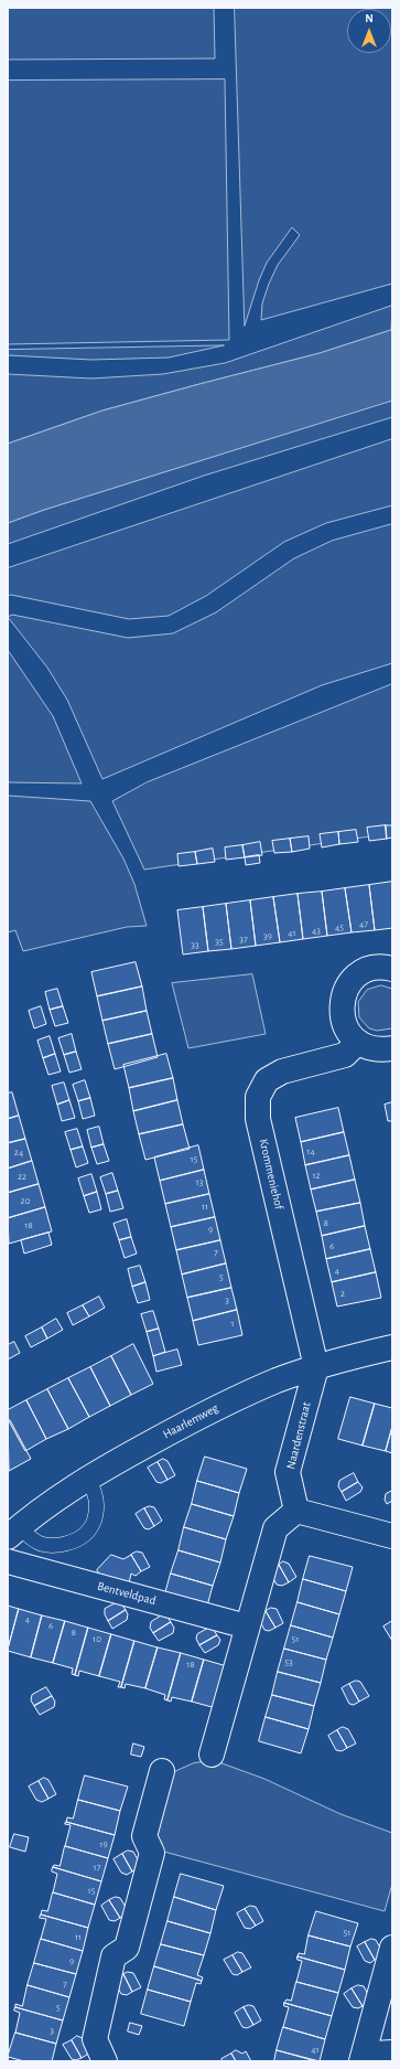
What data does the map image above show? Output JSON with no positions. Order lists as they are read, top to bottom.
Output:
{
  "streets": {
    "street": [
      "Krommeniehof",
      "Haarlemweg",
      "Naardenstraat",
      "Bentveldpad"
    ]
  },
  "crossings": [
    ["Krommeniehof", "Haarlemweg"],
    ["Krommeniehof", "Naardenstraat"],
    ["Haarlemweg", "Naardenstraat"]
  ],
  "house_numbers": [
    "47",
    "45",
    "43",
    "41",
    "39",
    "37",
    "35",
    "33",
    "14",
    "24",
    "15",
    "12",
    "22",
    "13",
    "20",
    "11",
    "8",
    "18",
    "9",
    "6",
    "7",
    "4",
    "5",
    "2",
    "3",
    "1",
    "4",
    "6",
    "8",
    "10",
    "51",
    "53",
    "18",
    "19",
    "17",
    "15",
    "51",
    "11",
    "9",
    "7",
    "5",
    "3",
    "41"
  ],
  "north": "top"
}
